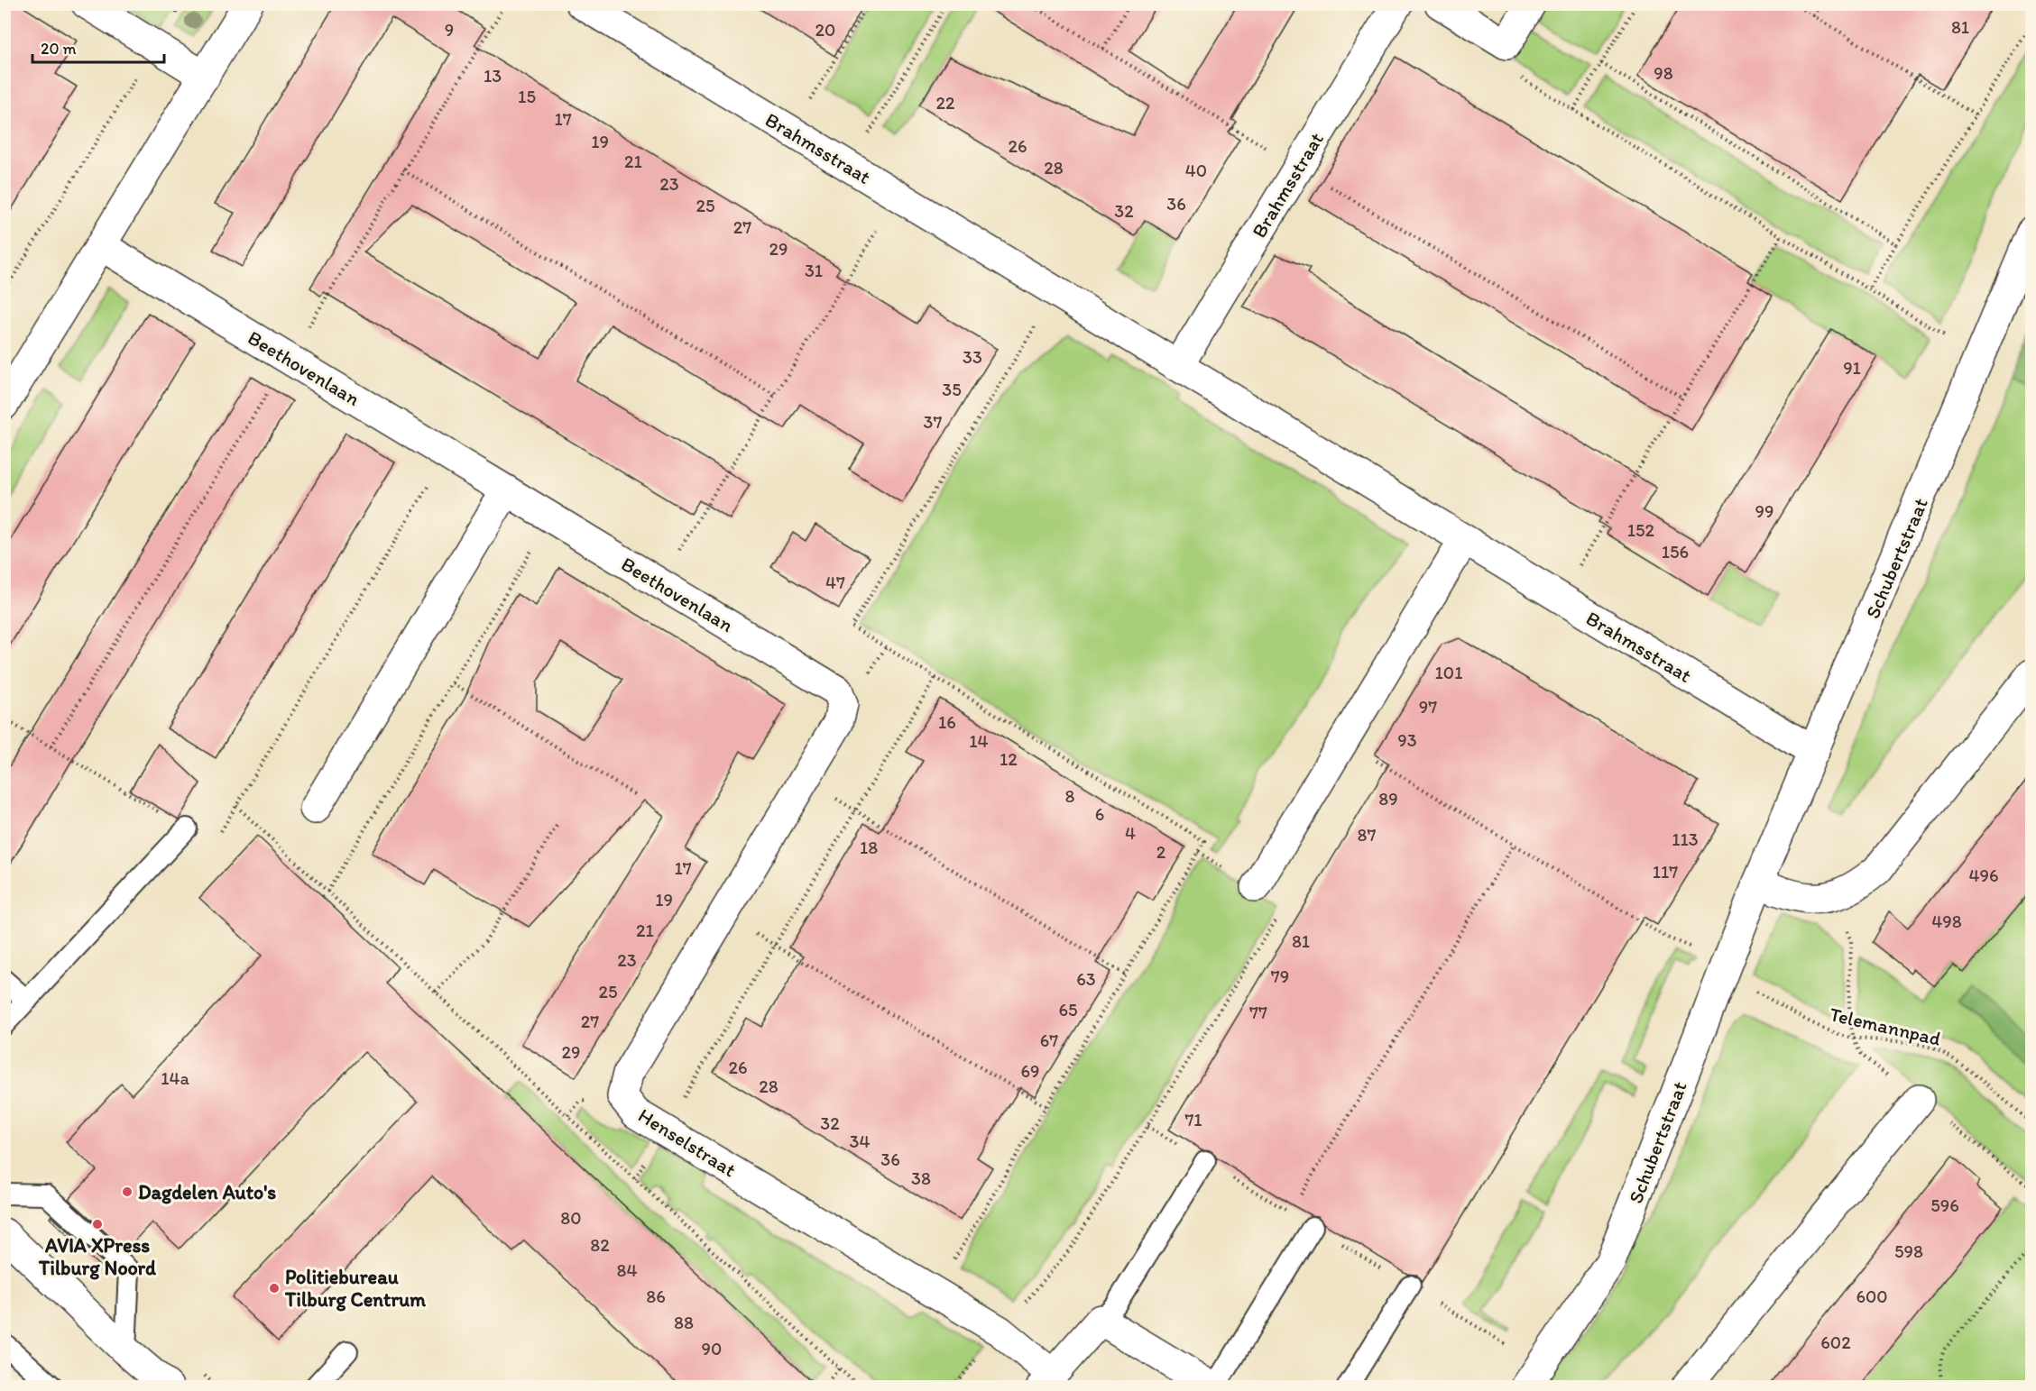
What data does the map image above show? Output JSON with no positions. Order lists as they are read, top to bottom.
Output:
{
  "streets": {
    "street": [
      "Brahmsstraat",
      "Beethovenlaan",
      "Schubertstraat",
      "Henselstraat"
    ],
    "path": ["Telemannpad"]
  },
  "crossings": [
    ["Brahmsstraat", "Schubertstraat"],
    ["Beethovenlaan", "Henselstraat"],
    ["Schubertstraat", "Telemannpad"]
  ],
  "places": ["Dagdelen Auto's", "AVIA XPress Tilburg Noord", "Politiebureau Tilburg Centrum"],
  "house_numbers": [
    "81",
    "9",
    "20",
    "98",
    "13",
    "15",
    "22",
    "17",
    "19",
    "26",
    "21",
    "28",
    "40",
    "23",
    "36",
    "25",
    "32",
    "27",
    "29",
    "31",
    "33",
    "91",
    "35",
    "37",
    "99",
    "152",
    "156",
    "47",
    "101",
    "97",
    "16",
    "93",
    "14",
    "12",
    "8",
    "89",
    "6",
    "4",
    "87",
    "113",
    "18",
    "2",
    "17",
    "117",
    "496",
    "19",
    "498",
    "21",
    "81",
    "23",
    "79",
    "63",
    "25",
    "65",
    "77",
    "27",
    "67",
    "29",
    "26",
    "69",
    "14a",
    "28",
    "71",
    "32",
    "34",
    "36",
    "38",
    "596",
    "80",
    "82",
    "598",
    "84",
    "86",
    "600",
    "88",
    "602",
    "90"
  ],
  "scale_bar": "20 m"
}
